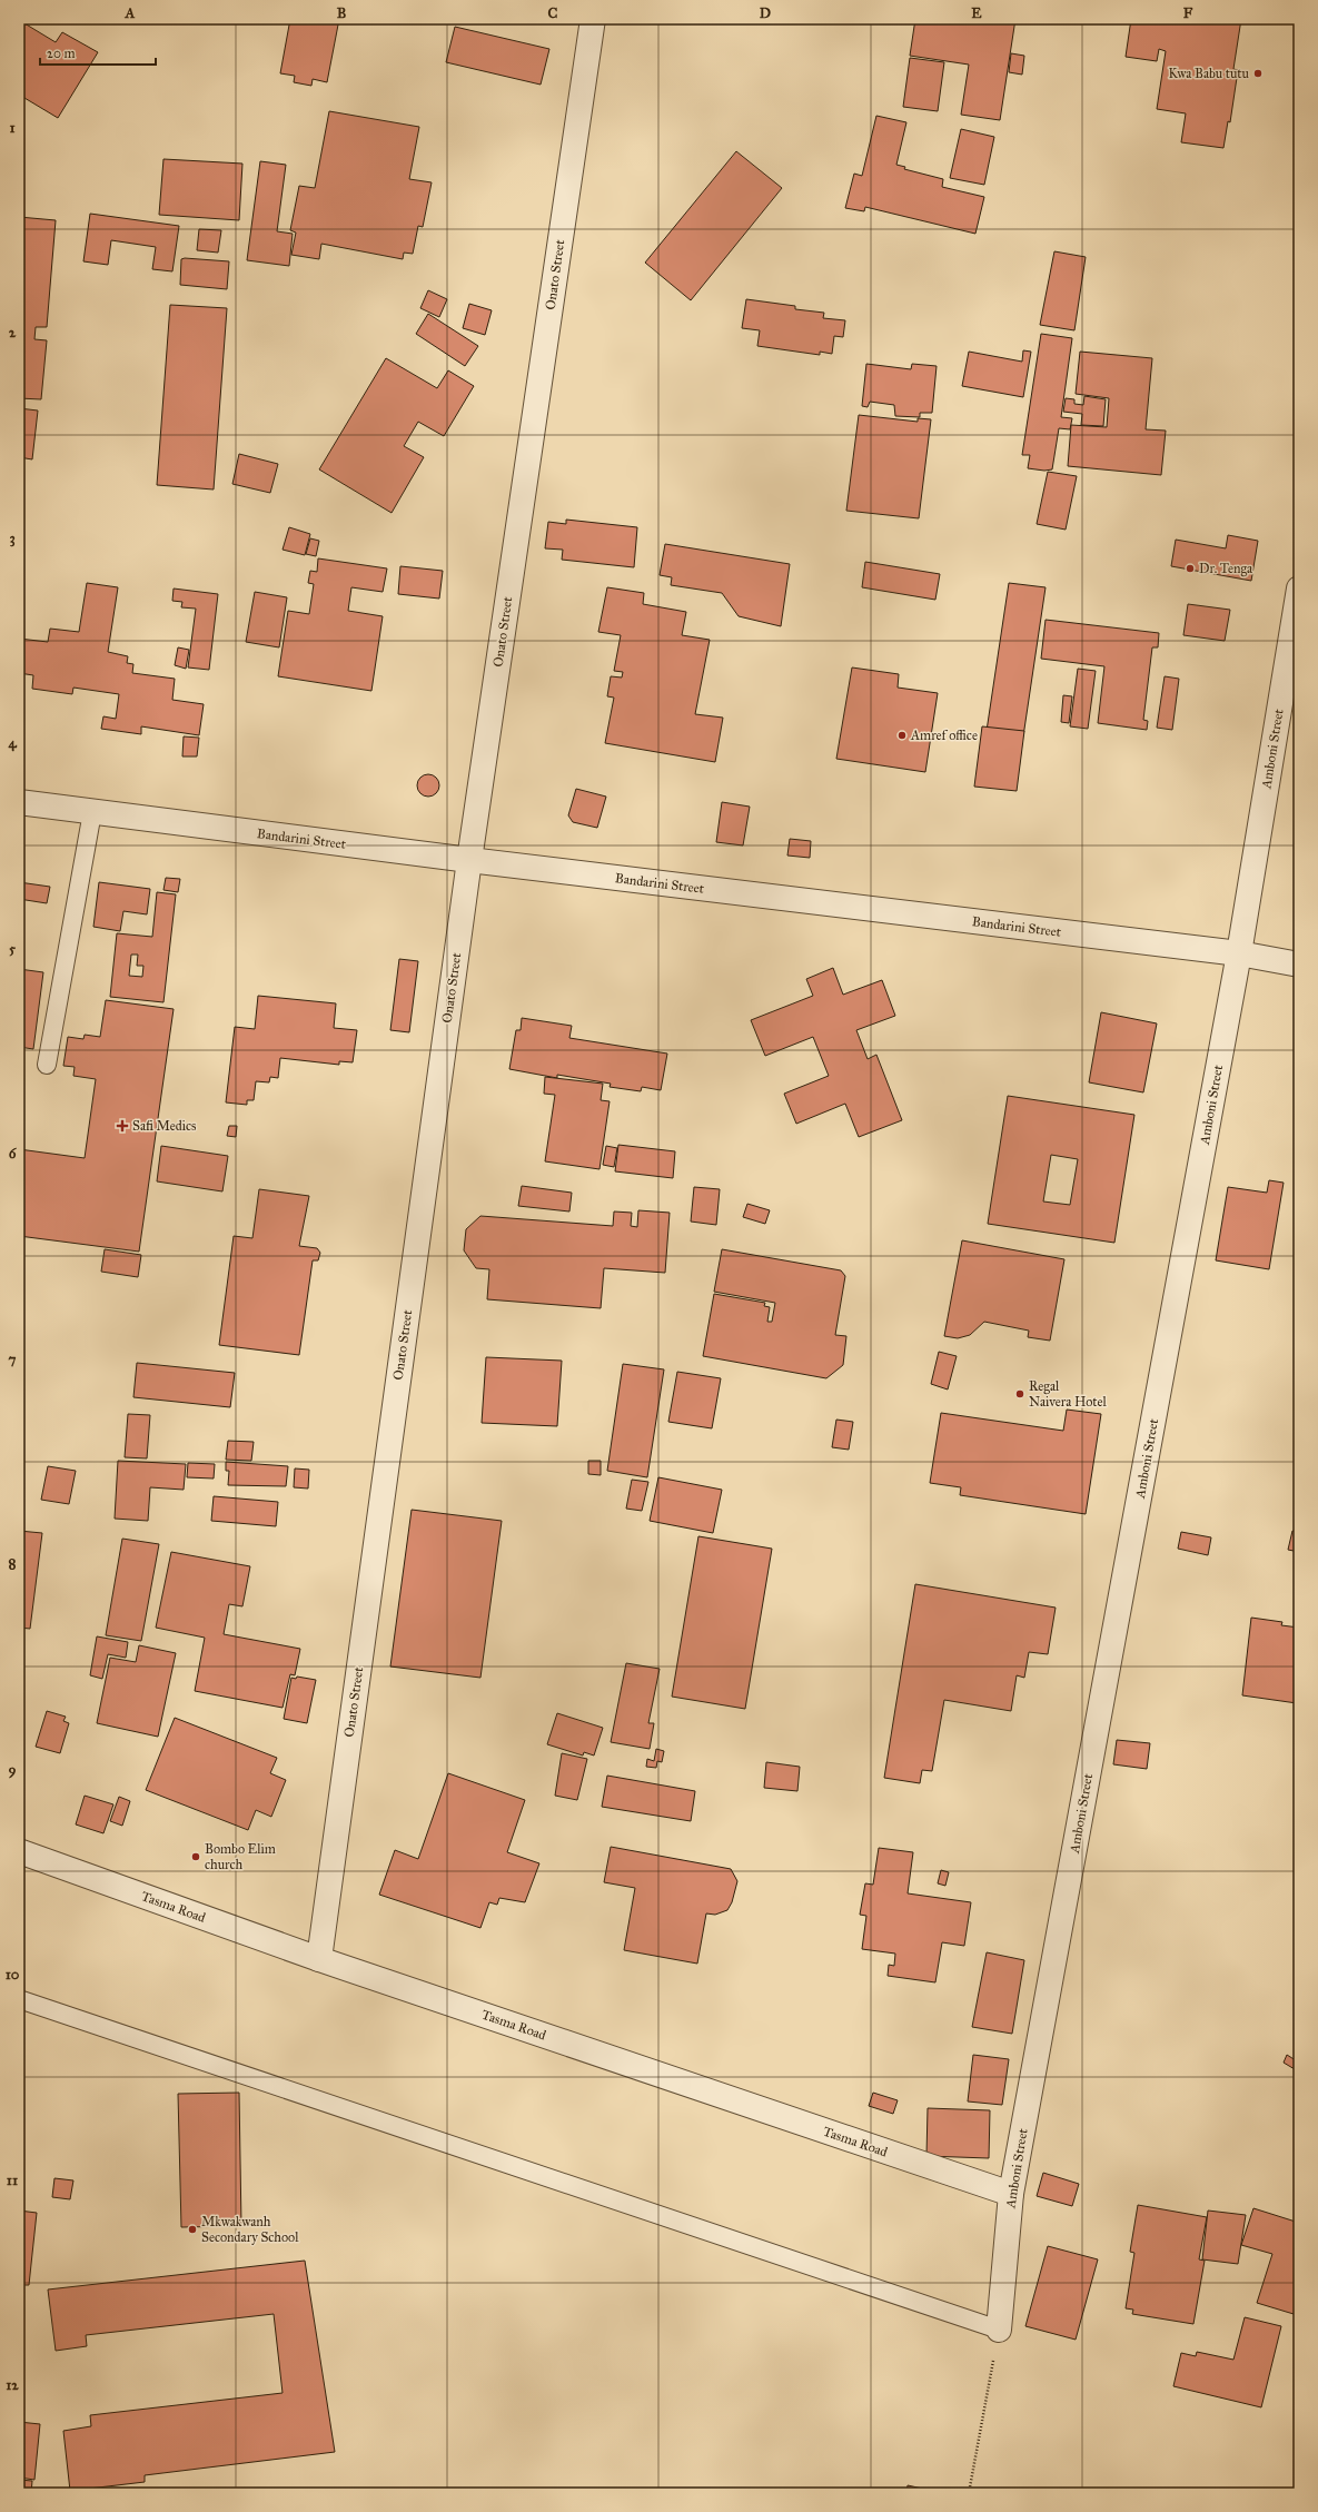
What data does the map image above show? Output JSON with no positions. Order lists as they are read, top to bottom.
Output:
{
  "streets": {
    "street": [
      "Onato Street",
      "Amboni Street",
      "Bandarini Street",
      "Tasma Road"
    ]
  },
  "crossings": [
    ["Onato Street", "Bandarini Street"],
    ["Onato Street", "Tasma Road"],
    ["Amboni Street", "Bandarini Street"],
    ["Amboni Street", "Tasma Road"]
  ],
  "places": {
    "other": [
      "Kwa Babu tutu",
      "Dr. Tenga",
      "Amref office",
      "Regal Naivera Hotel",
      "Bombo Elim church",
      "Mkwakwanh Secondary School"
    ],
    "health": ["Safi Medics"]
  },
  "scale_bar": "20 m",
  "grid": {
    "columns": [
      "A",
      "B",
      "C",
      "D",
      "E",
      "F"
    ],
    "rows": [
      "1",
      "2",
      "3",
      "4",
      "5",
      "6",
      "7",
      "8",
      "9",
      "10",
      "11",
      "12"
    ]
  }
}
